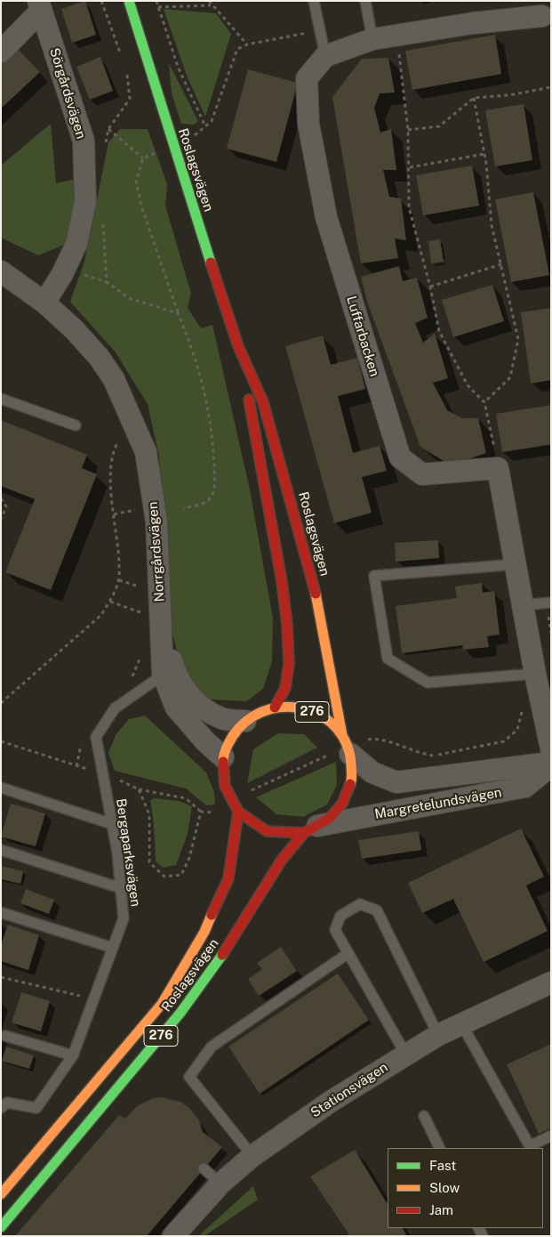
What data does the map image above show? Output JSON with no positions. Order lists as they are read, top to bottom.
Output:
{
  "streets": {
    "main road": ["Roslagsvägen", "276"],
    "street": [
      "Sörgårdsvägen",
      "Luffarbacken",
      "Norrgårdsvägen",
      "Margretelundsvägen",
      "Stationsvägen"
    ],
    "lane": ["Bergaparksvägen"]
  },
  "crossings": [
    ["Sörgårdsvägen", "Norrgårdsvägen"],
    ["Roslagsvägen", "Norrgårdsvägen"],
    ["Roslagsvägen", "276"],
    ["Roslagsvägen", "Margretelundsvägen"],
    ["Norrgårdsvägen", "276"],
    ["Norrgårdsvägen", "Margretelundsvägen"],
    ["Norrgårdsvägen", "Bergaparksvägen"],
    ["276", "Margretelundsvägen"]
  ],
  "legend": ["Fast", "Slow", "Jam"]
}
